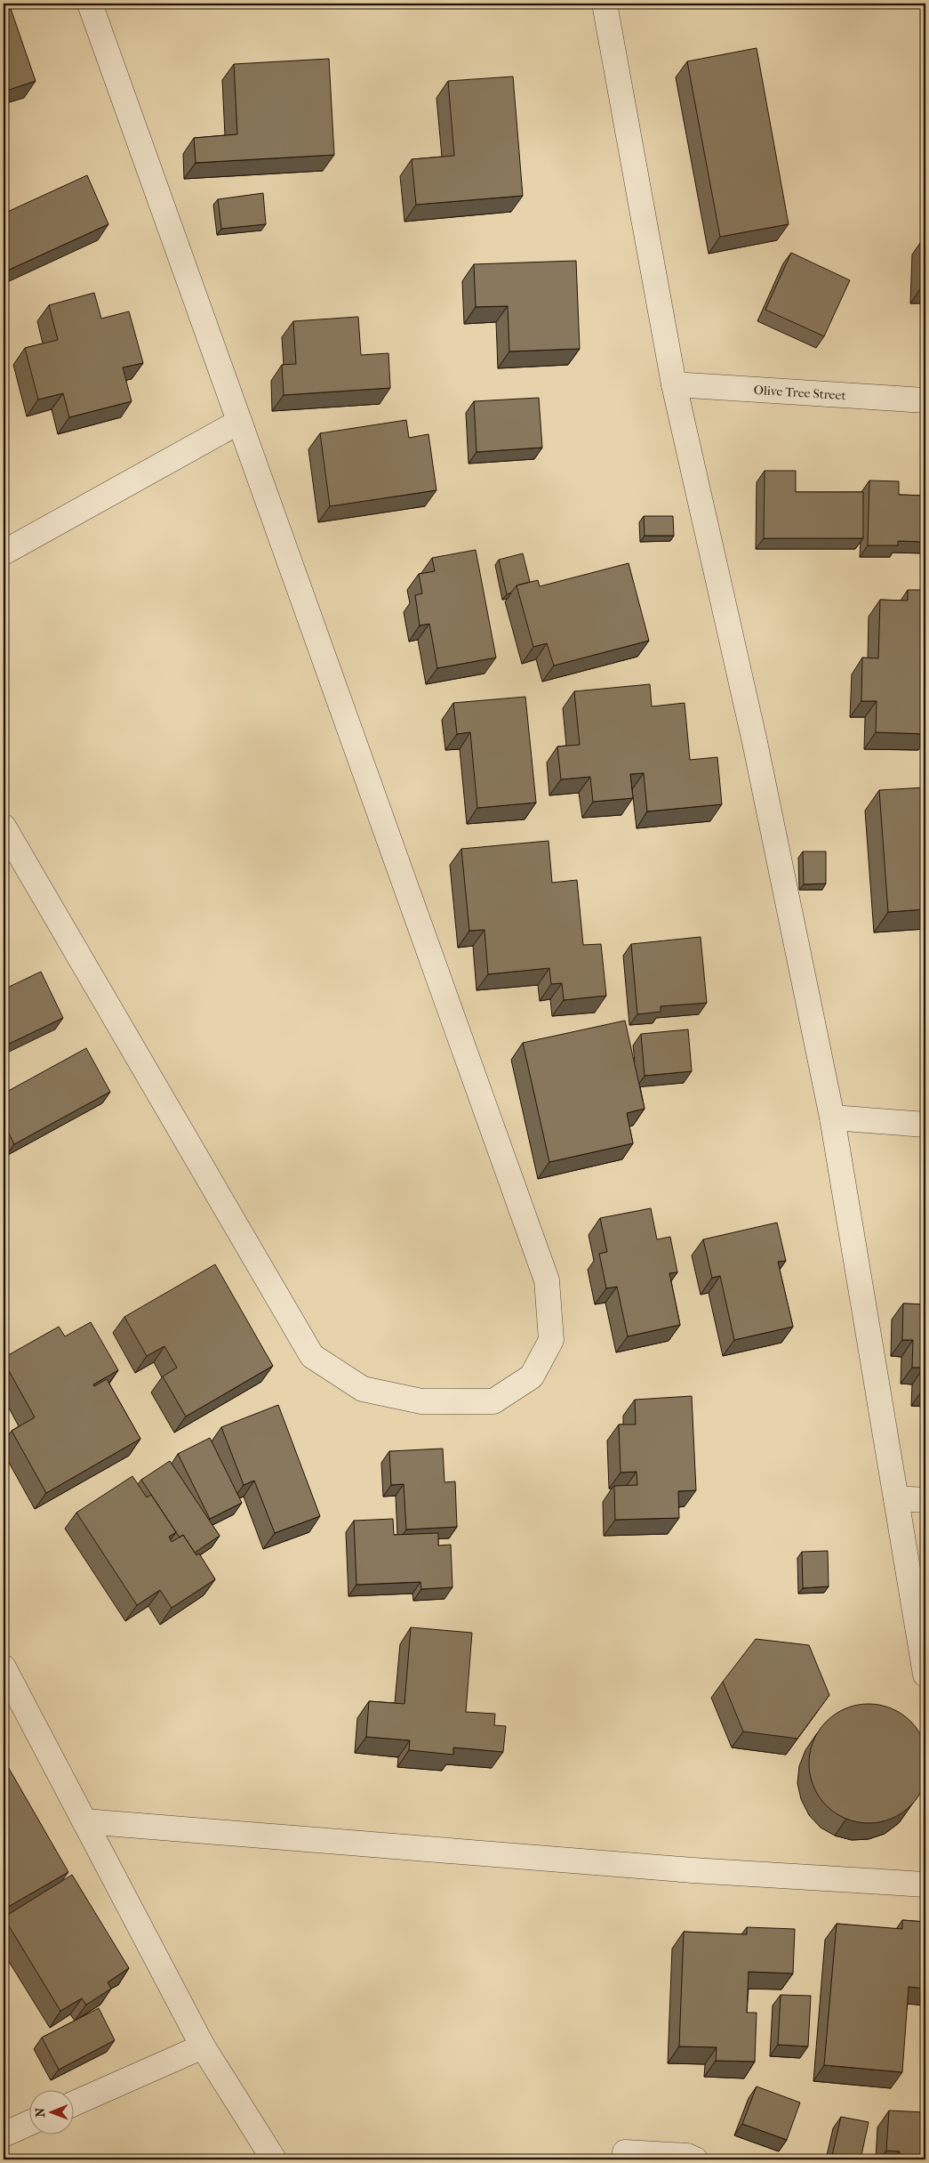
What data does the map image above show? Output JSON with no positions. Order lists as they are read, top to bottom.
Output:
{
  "streets": {
    "street": ["Olive Tree Street"]
  },
  "north": "left"
}
